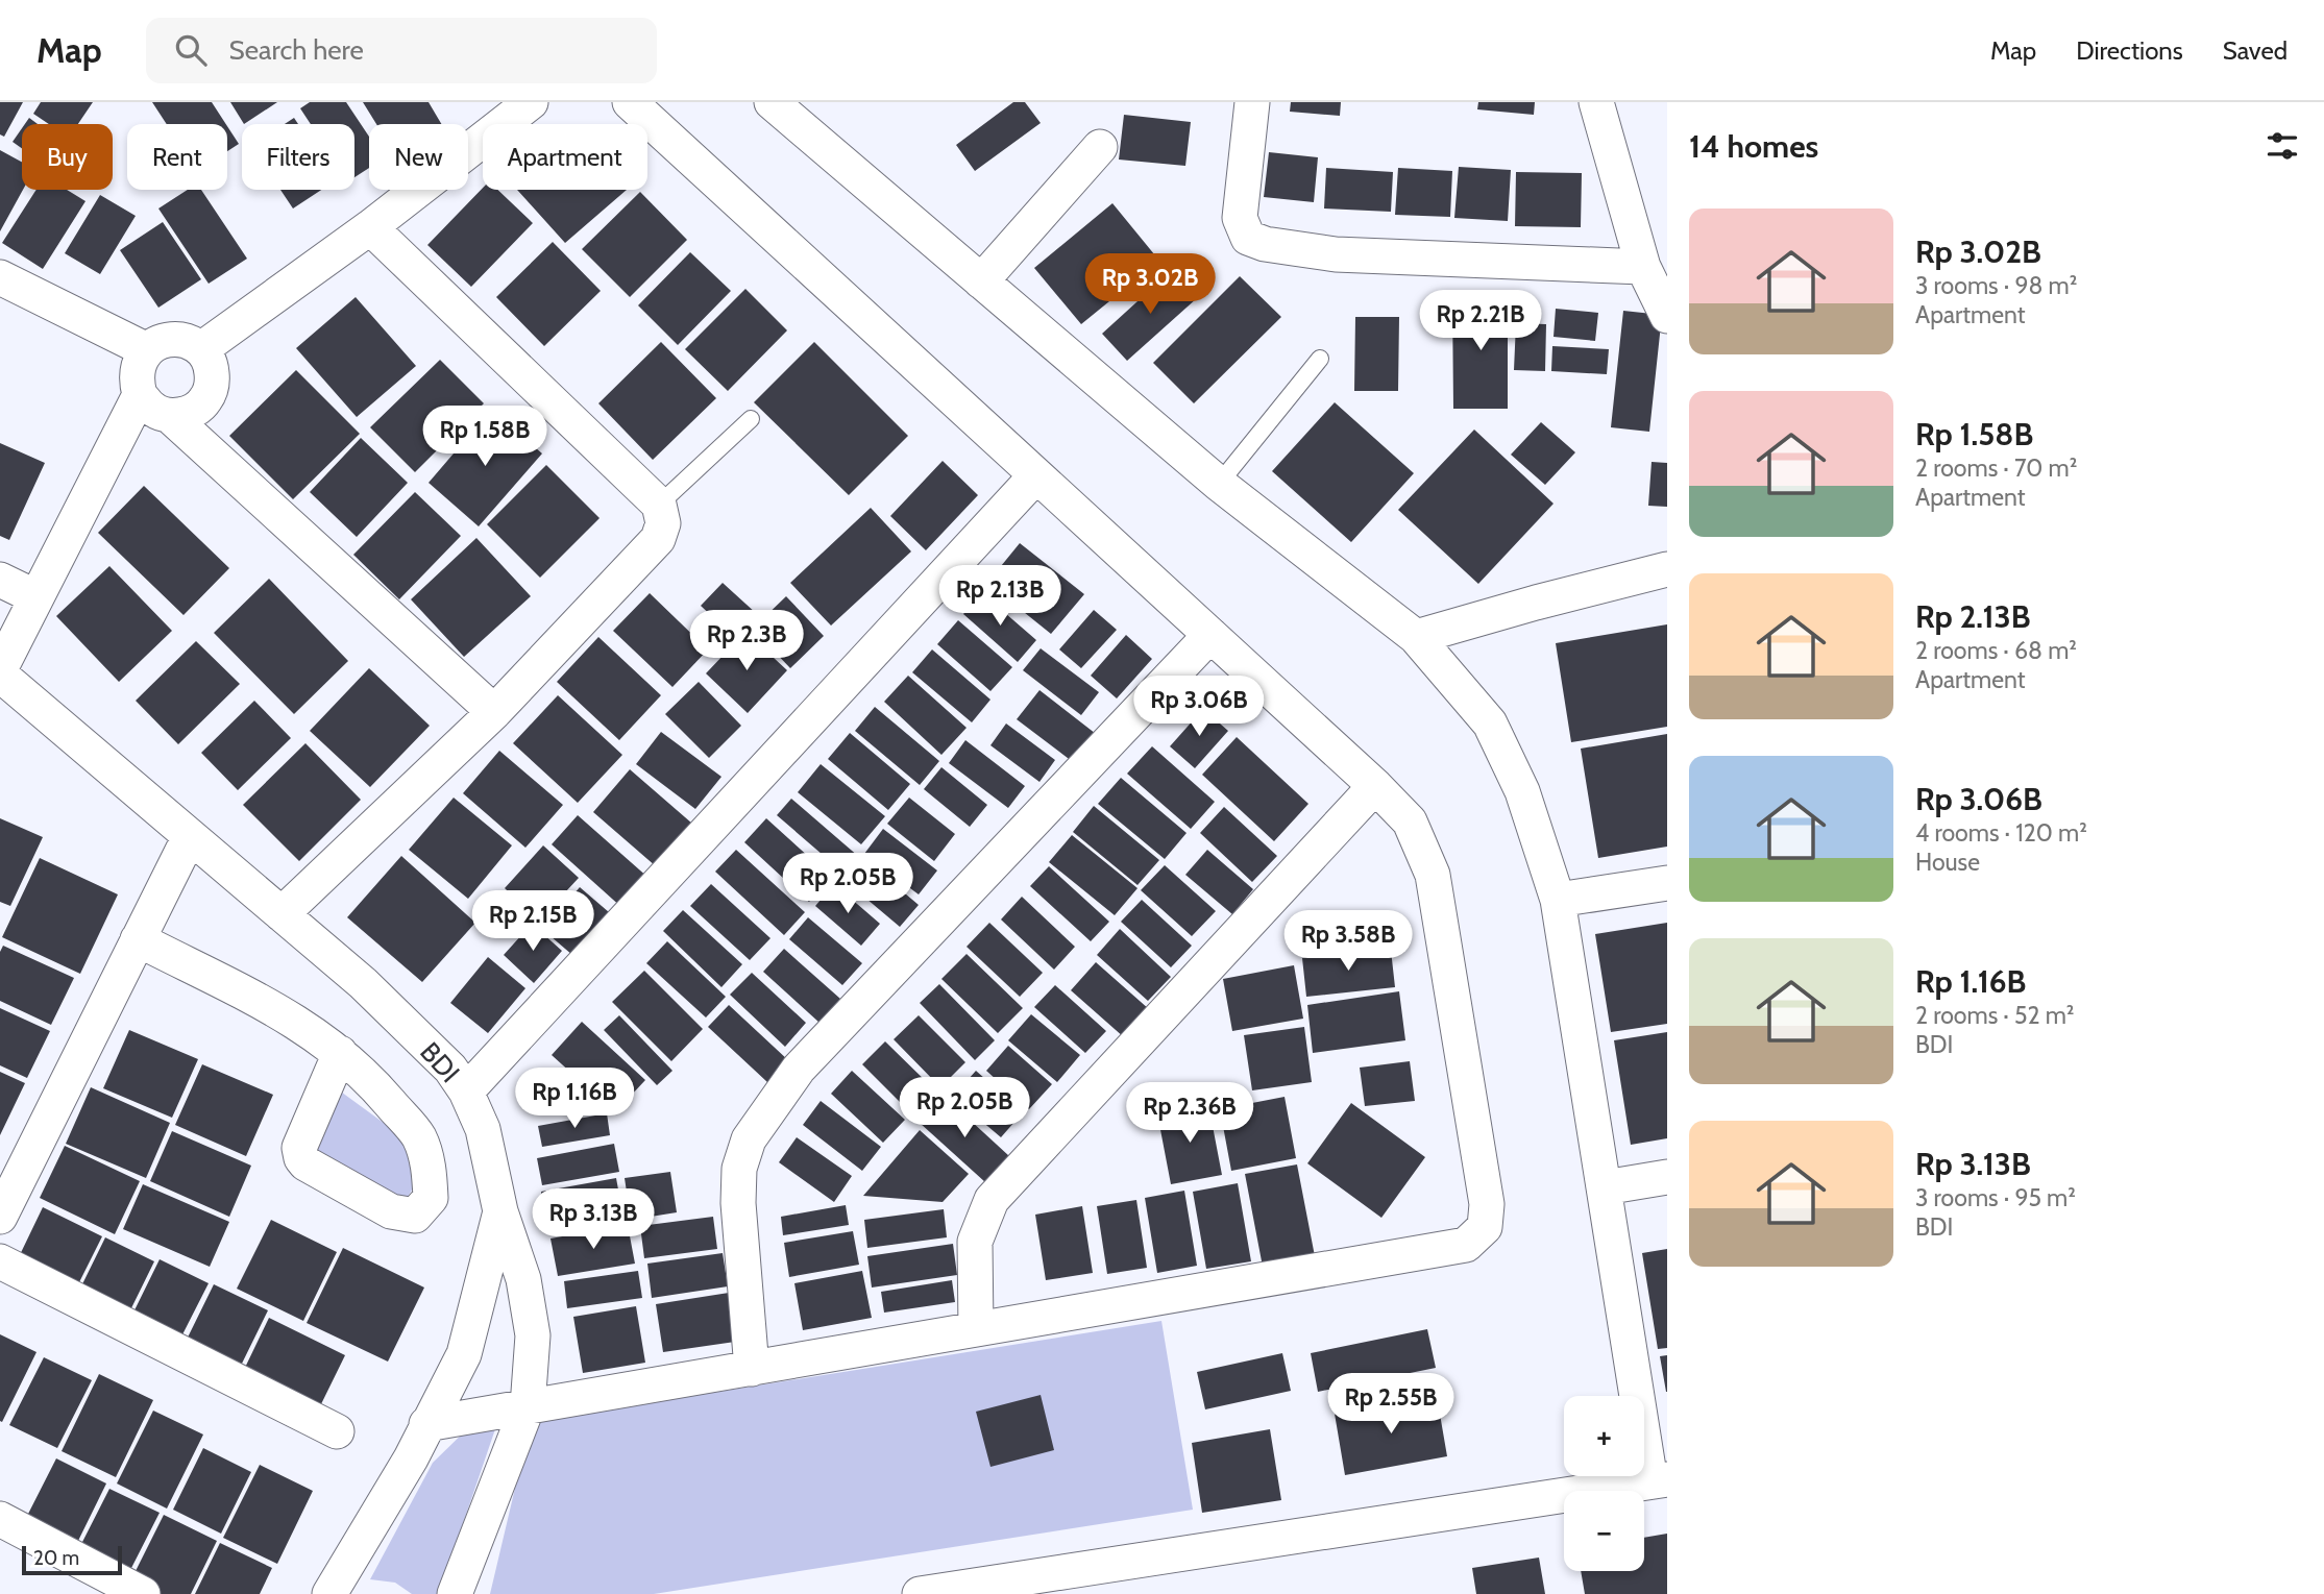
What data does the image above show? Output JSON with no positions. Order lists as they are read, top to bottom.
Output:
{
  "streets": {
    "street": ["BDI"]
  },
  "scale_bar": "20 m",
  "page": {
    "header": "Map",
    "search": "Search here",
    "nav": ["Map", "Directions", "Saved"],
    "heading": "14 homes",
    "chip": [
      "Buy",
      "Rent",
      "Filters",
      "New",
      "Apartment"
    ],
    "list": [
      {
        "name": "Rp 3.02B",
        "note": "3 rooms · 98 m² · Apartment"
      },
      {
        "name": "Rp 1.58B",
        "note": "2 rooms · 70 m² · Apartment"
      },
      {
        "name": "Rp 2.13B",
        "note": "2 rooms · 68 m² · Apartment"
      },
      {
        "name": "Rp 3.06B",
        "note": "4 rooms · 120 m² · House"
      },
      {
        "name": "Rp 1.16B",
        "note": "2 rooms · 52 m² · BDI"
      },
      {
        "name": "Rp 3.13B",
        "note": "3 rooms · 95 m² · BDI"
      }
    ],
    "price": [
      "Rp 3.02B",
      "Rp 2.21B",
      "Rp 1.58B",
      "Rp 2.13B",
      "Rp 2.3B",
      "Rp 3.06B",
      "Rp 2.05B",
      "Rp 2.15B",
      "Rp 3.58B",
      "Rp 1.16B",
      "Rp 2.05B",
      "Rp 2.36B",
      "Rp 3.13B",
      "Rp 2.55B"
    ],
    "map_buttons": ["+", "−"],
    "scale": "20 m"
  }
}
